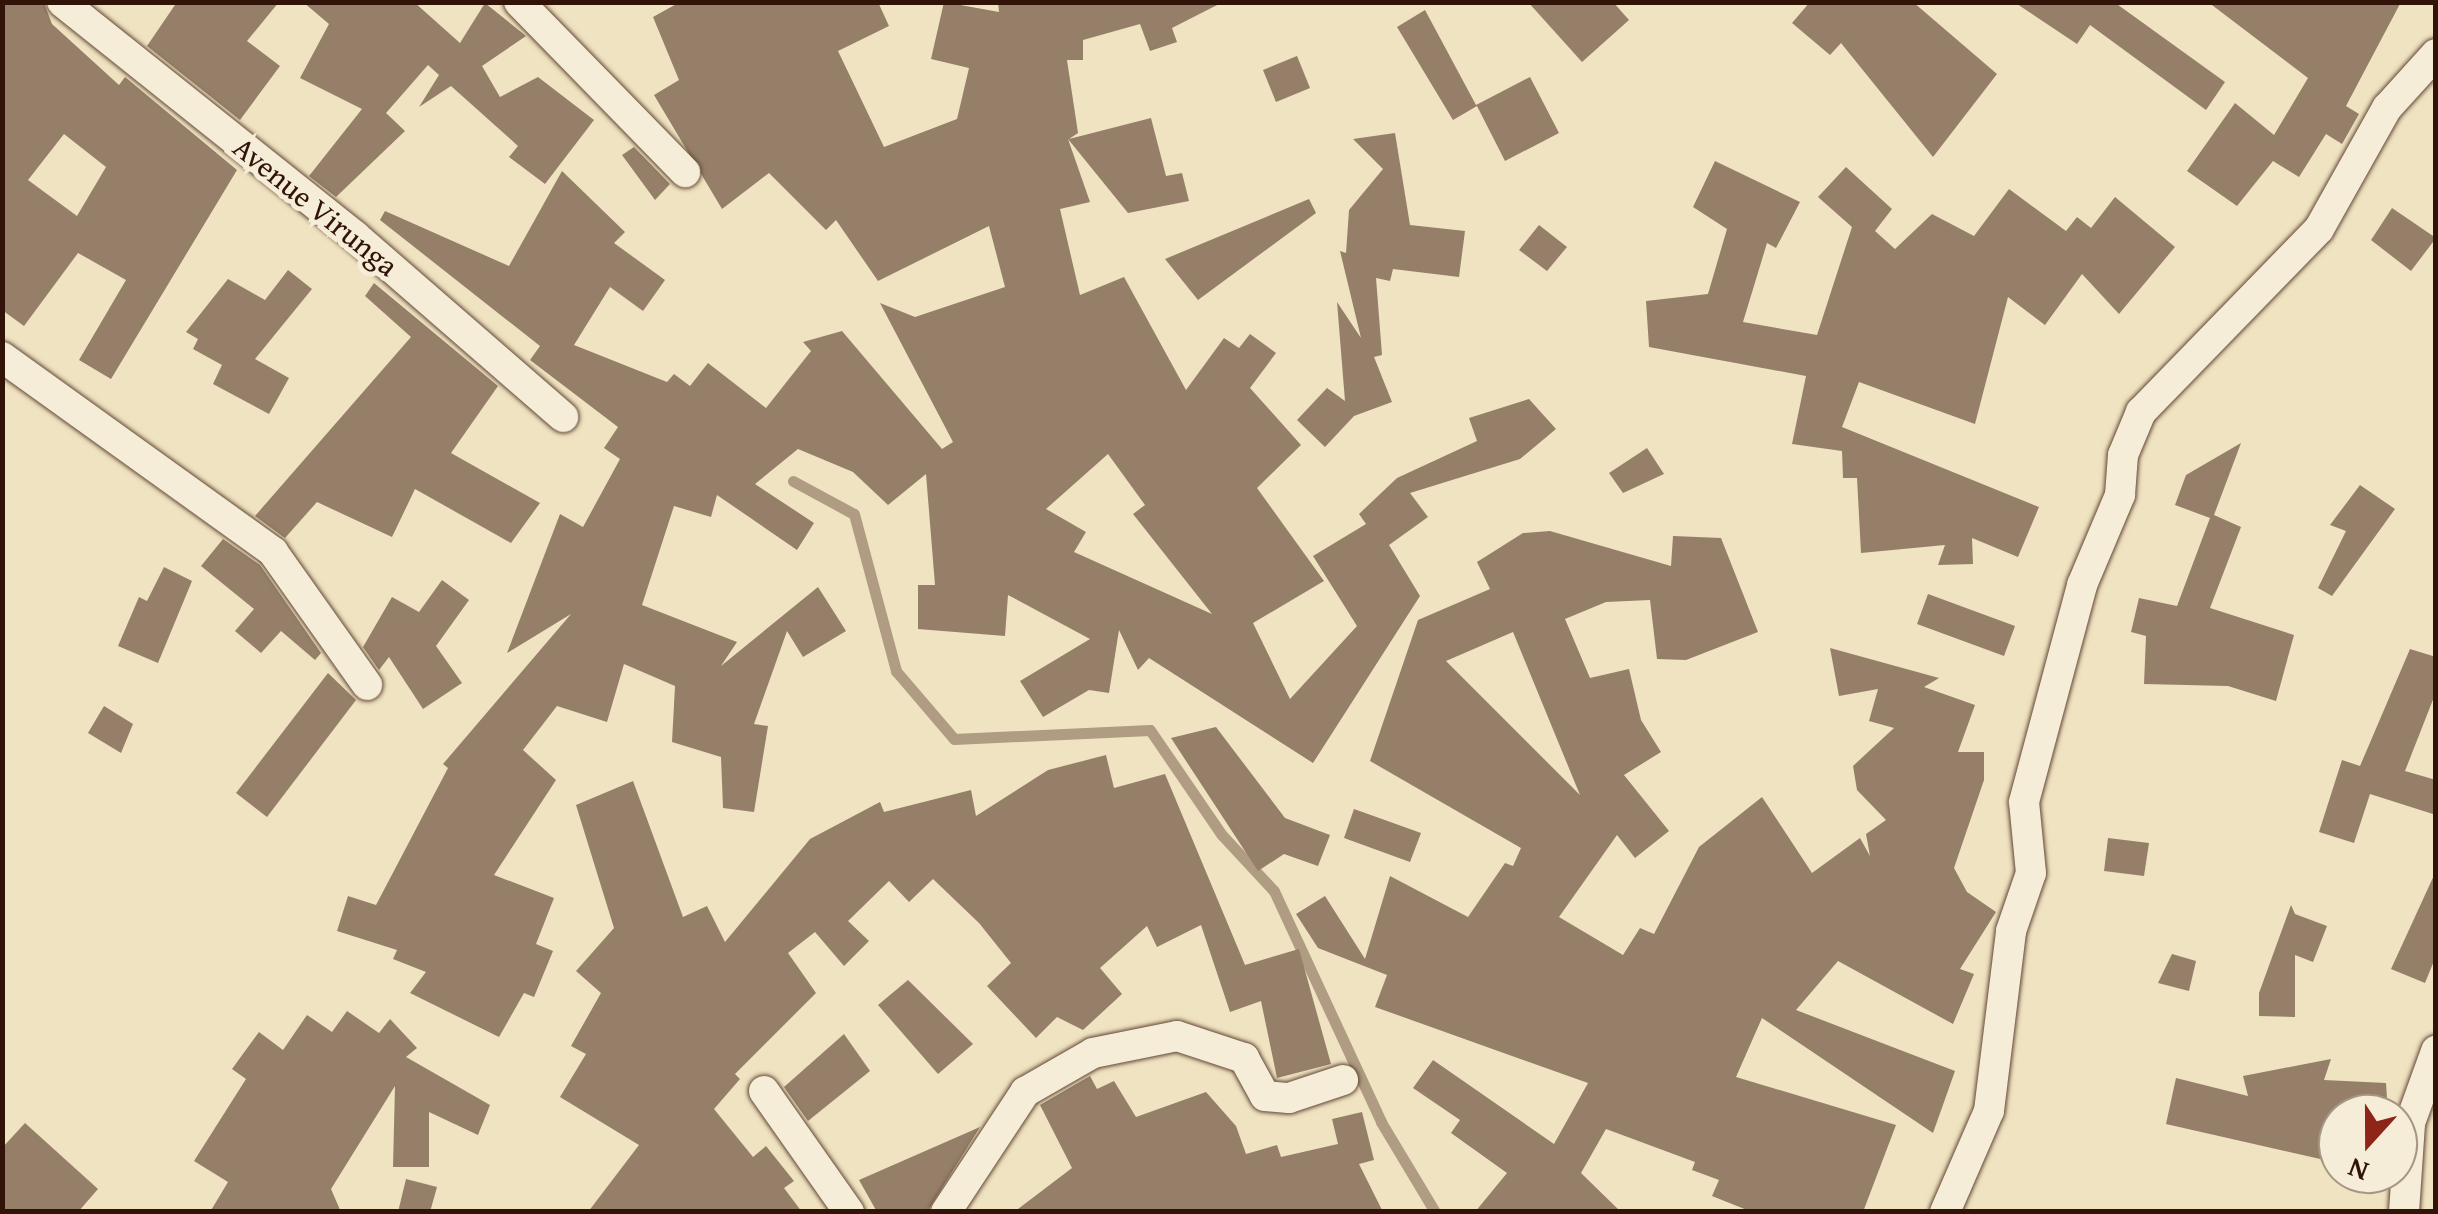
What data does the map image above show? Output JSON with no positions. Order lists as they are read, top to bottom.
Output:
{
  "streets": {
    "street": ["Avenue Virunga"]
  },
  "north": "bottom"
}
